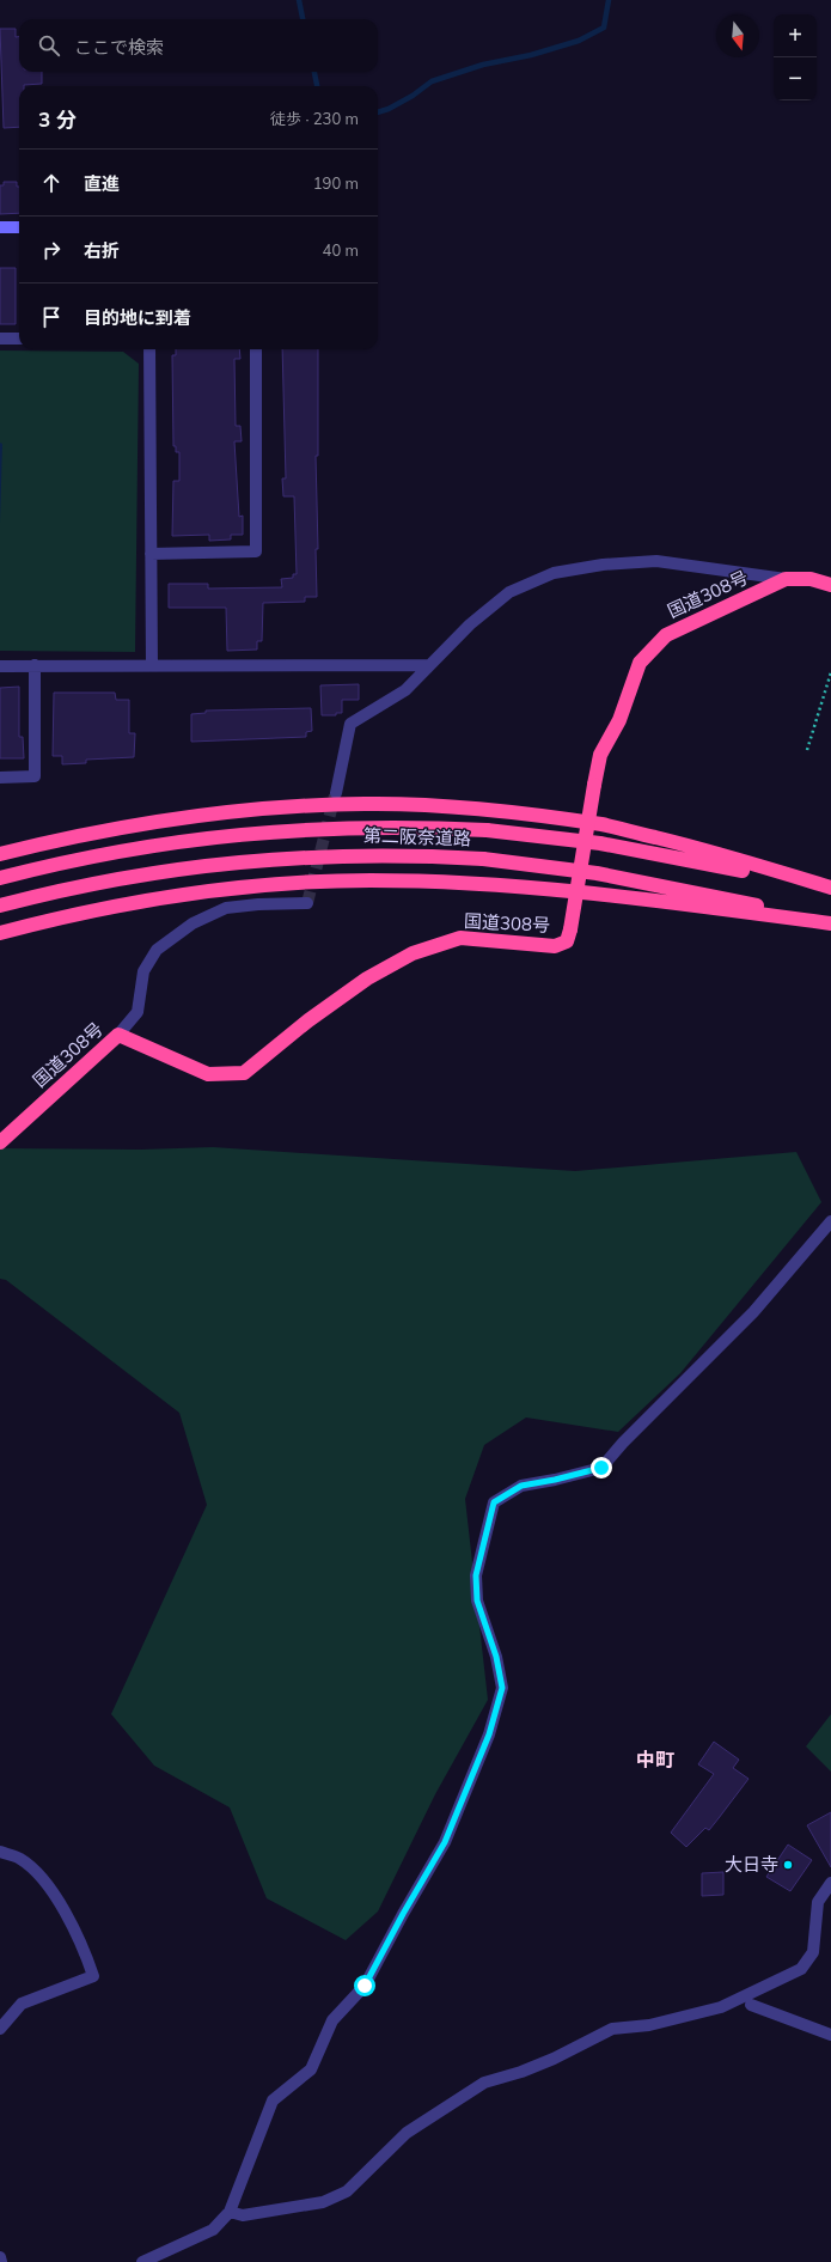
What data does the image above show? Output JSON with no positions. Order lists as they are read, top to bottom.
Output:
{
  "streets": {
    "highway": ["国道308号", "第二阪奈道路"]
  },
  "districts": ["中町"],
  "places": ["大日寺"],
  "north": "bottom",
  "page": {
    "map_buttons": ["+", "−"],
    "search": "ここで検索",
    "heading": ["3 分", "徒歩 · 230 m"],
    "list": [
      ["直進", "190 m"],
      ["右折", "40 m"],
      "目的地に到着"
    ]
  }
}
